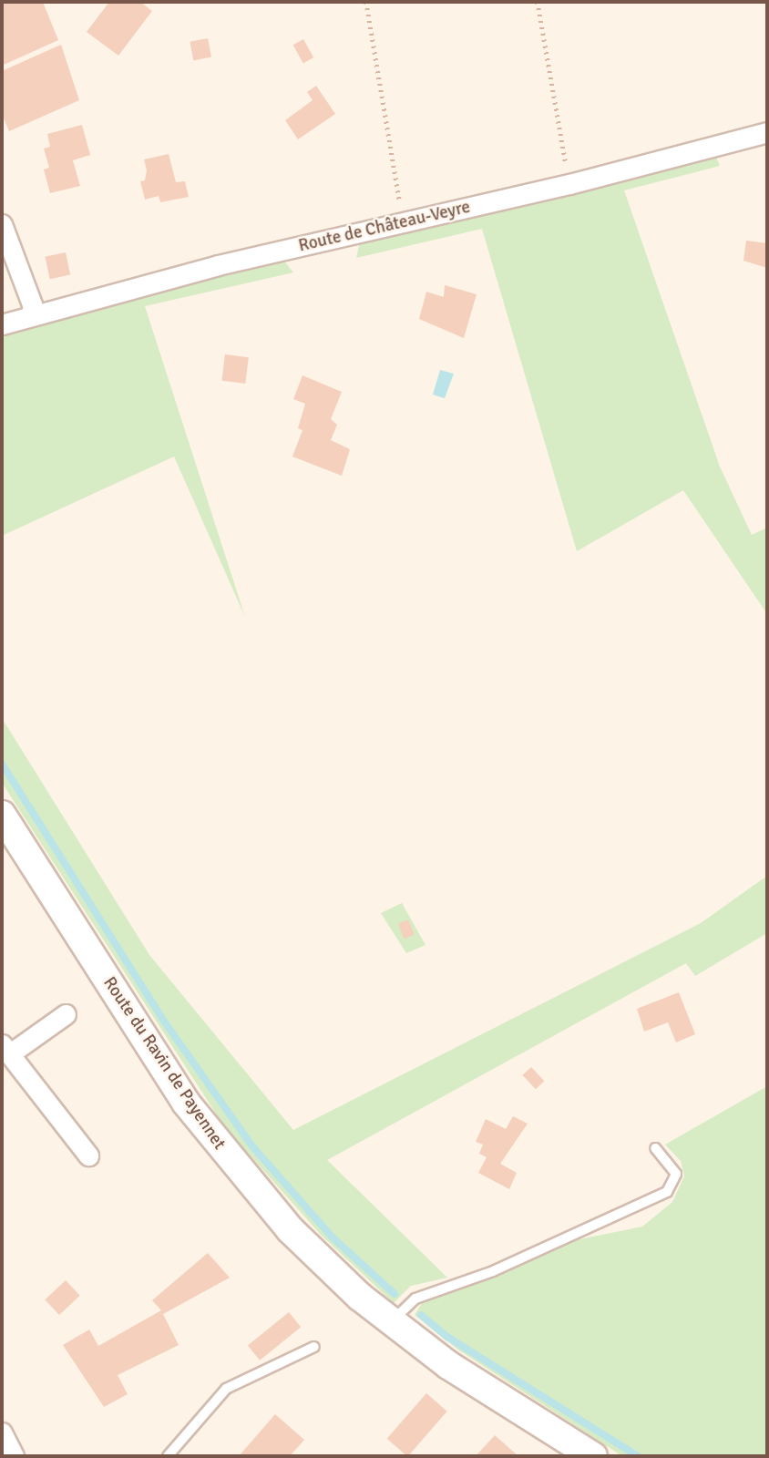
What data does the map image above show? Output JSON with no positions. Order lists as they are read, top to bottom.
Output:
{
  "streets": {
    "street": ["Route de Château-Veyre", "Route du Ravin de Payennet"]
  }
}
